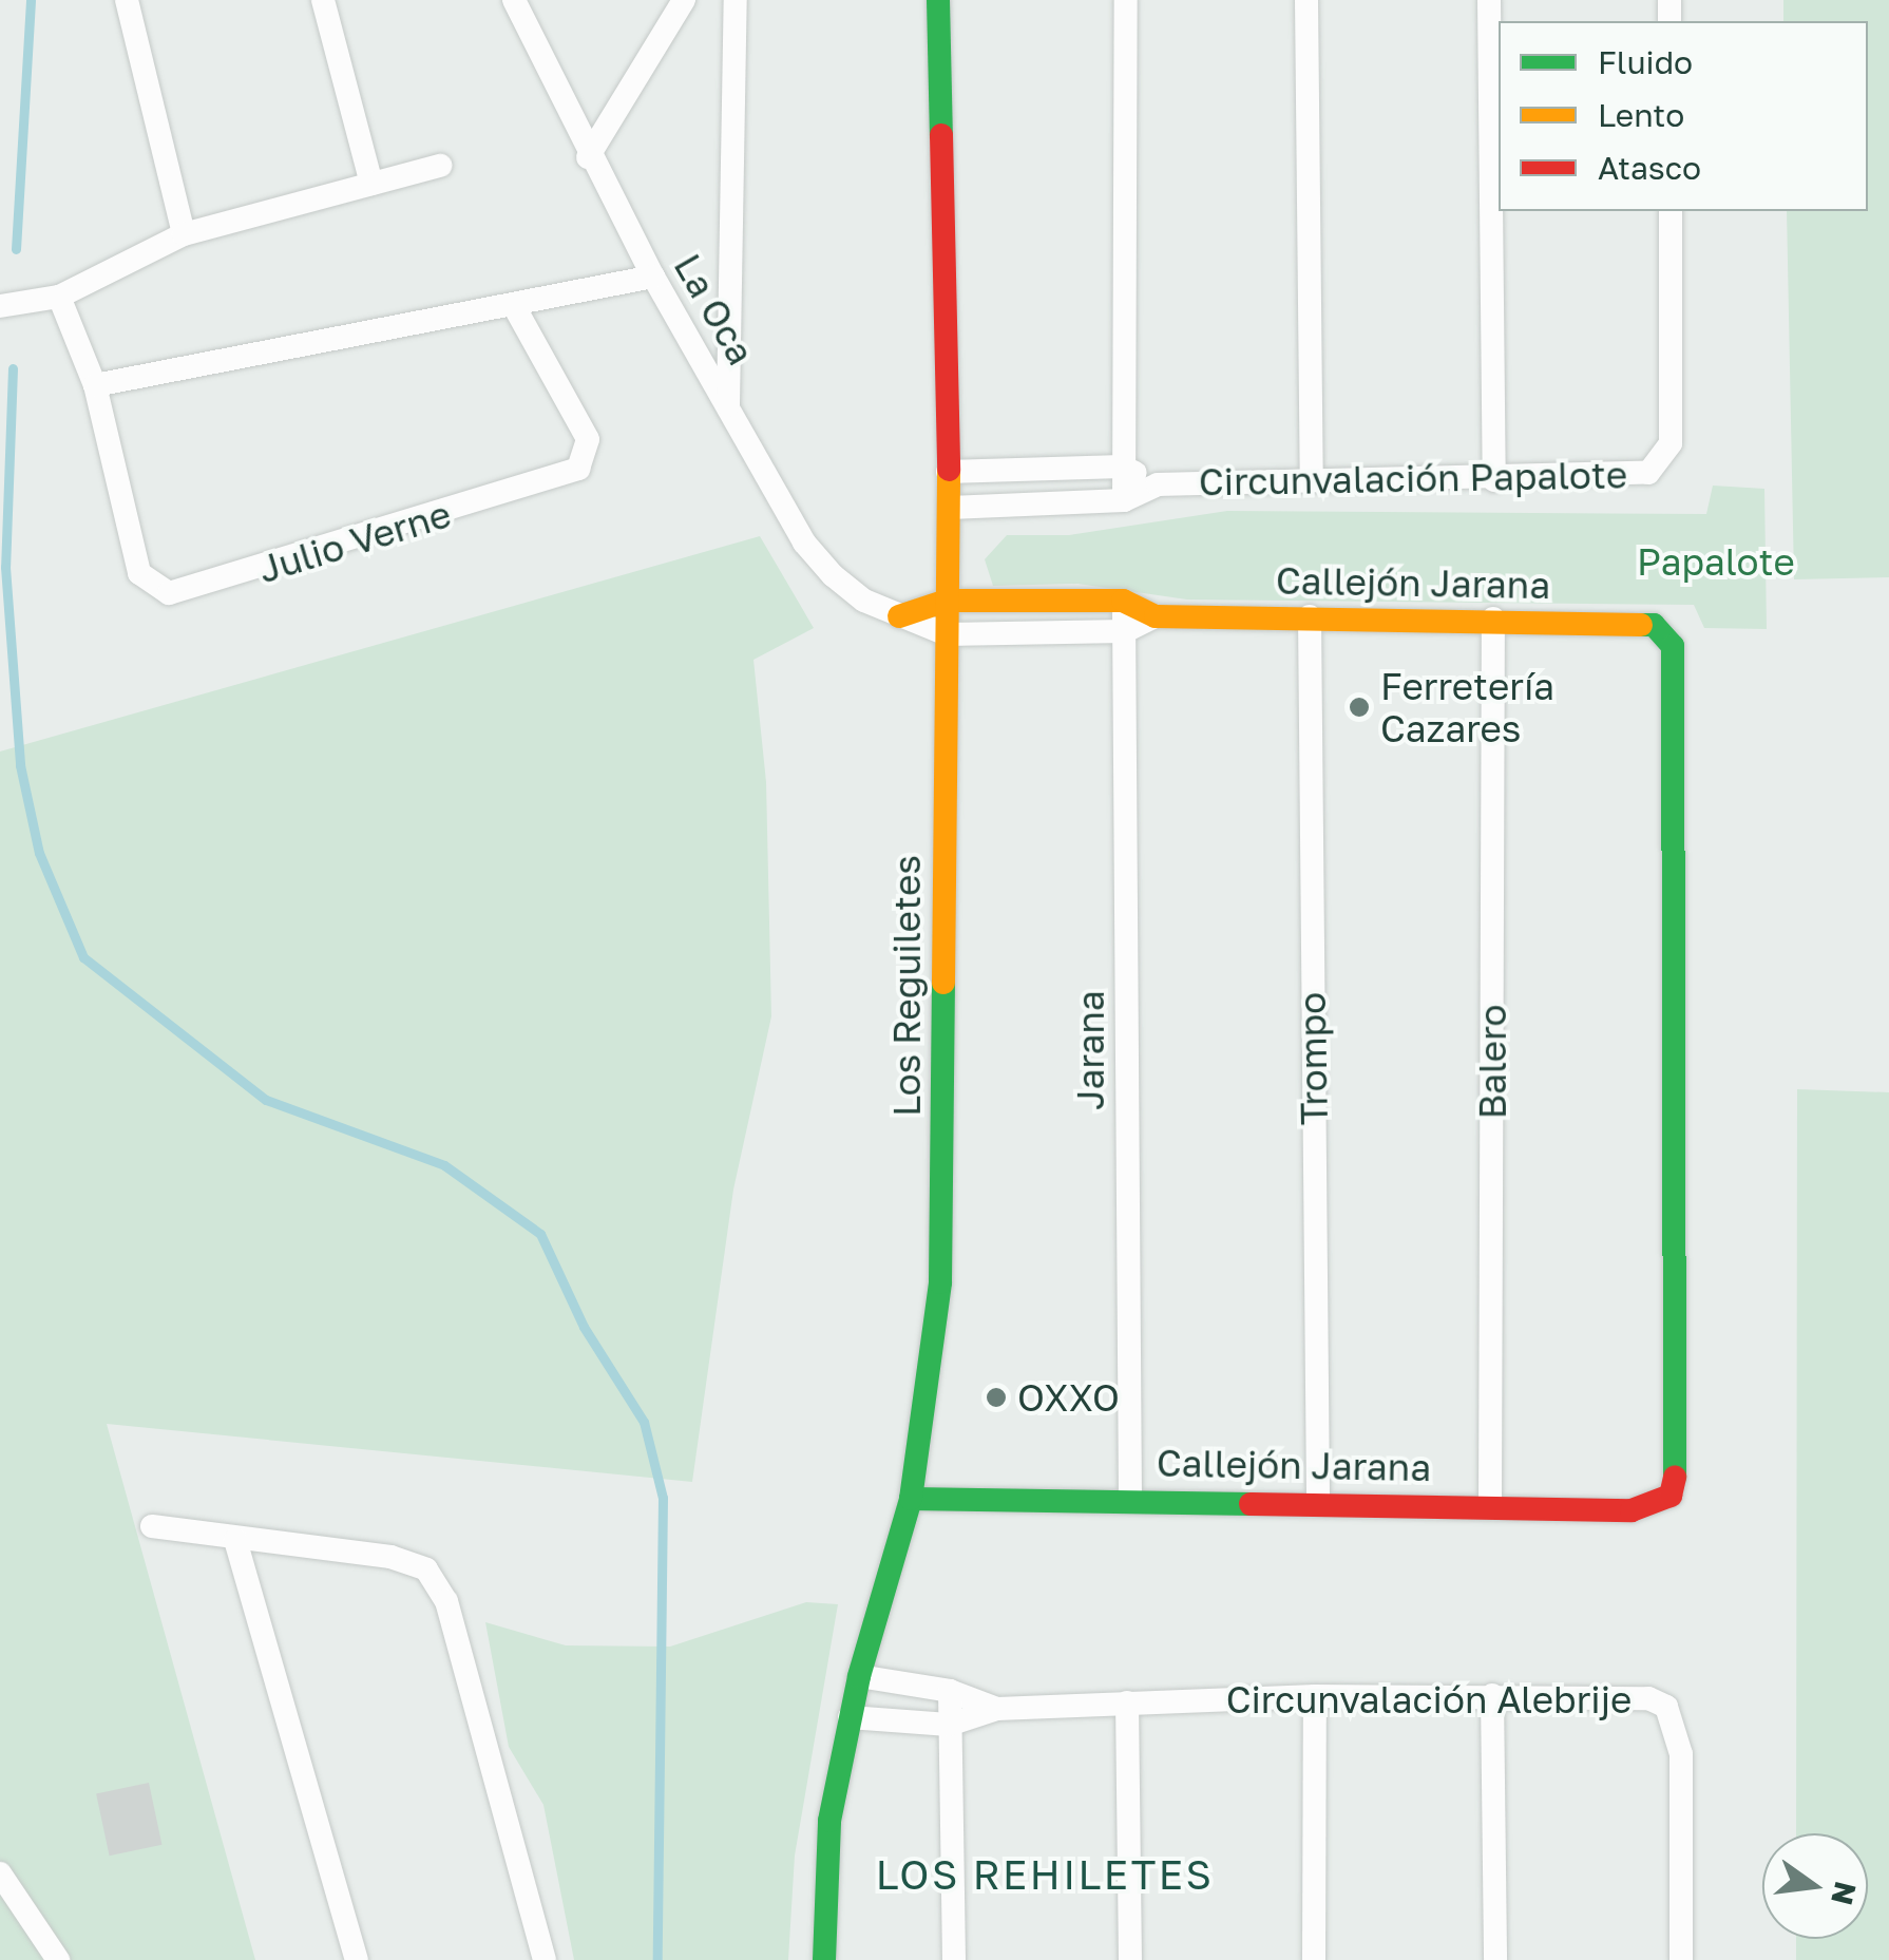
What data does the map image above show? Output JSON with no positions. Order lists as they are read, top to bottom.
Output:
{
  "streets": {
    "street": [
      "La Oca",
      "Circunvalación Papalote",
      "Julio Verne",
      "Callejón Jarana",
      "Los Reguiletes",
      "Jarana",
      "Trompo",
      "Balero",
      "Circunvalación Alebrije"
    ]
  },
  "crossings": [
    ["La Oca", "Callejón Jarana"],
    ["La Oca", "Los Reguiletes"],
    ["Callejón Jarana", "Los Reguiletes"],
    ["Callejón Jarana", "Jarana"],
    ["Callejón Jarana", "Trompo"],
    ["Callejón Jarana", "Balero"],
    ["Los Reguiletes", "Circunvalación Alebrije"]
  ],
  "districts": ["LOS REHILETES"],
  "parks": ["Papalote"],
  "places": ["Ferretería Cazares", "OXXO"],
  "legend": ["Fluido", "Lento", "Atasco"],
  "north": "right"
}
